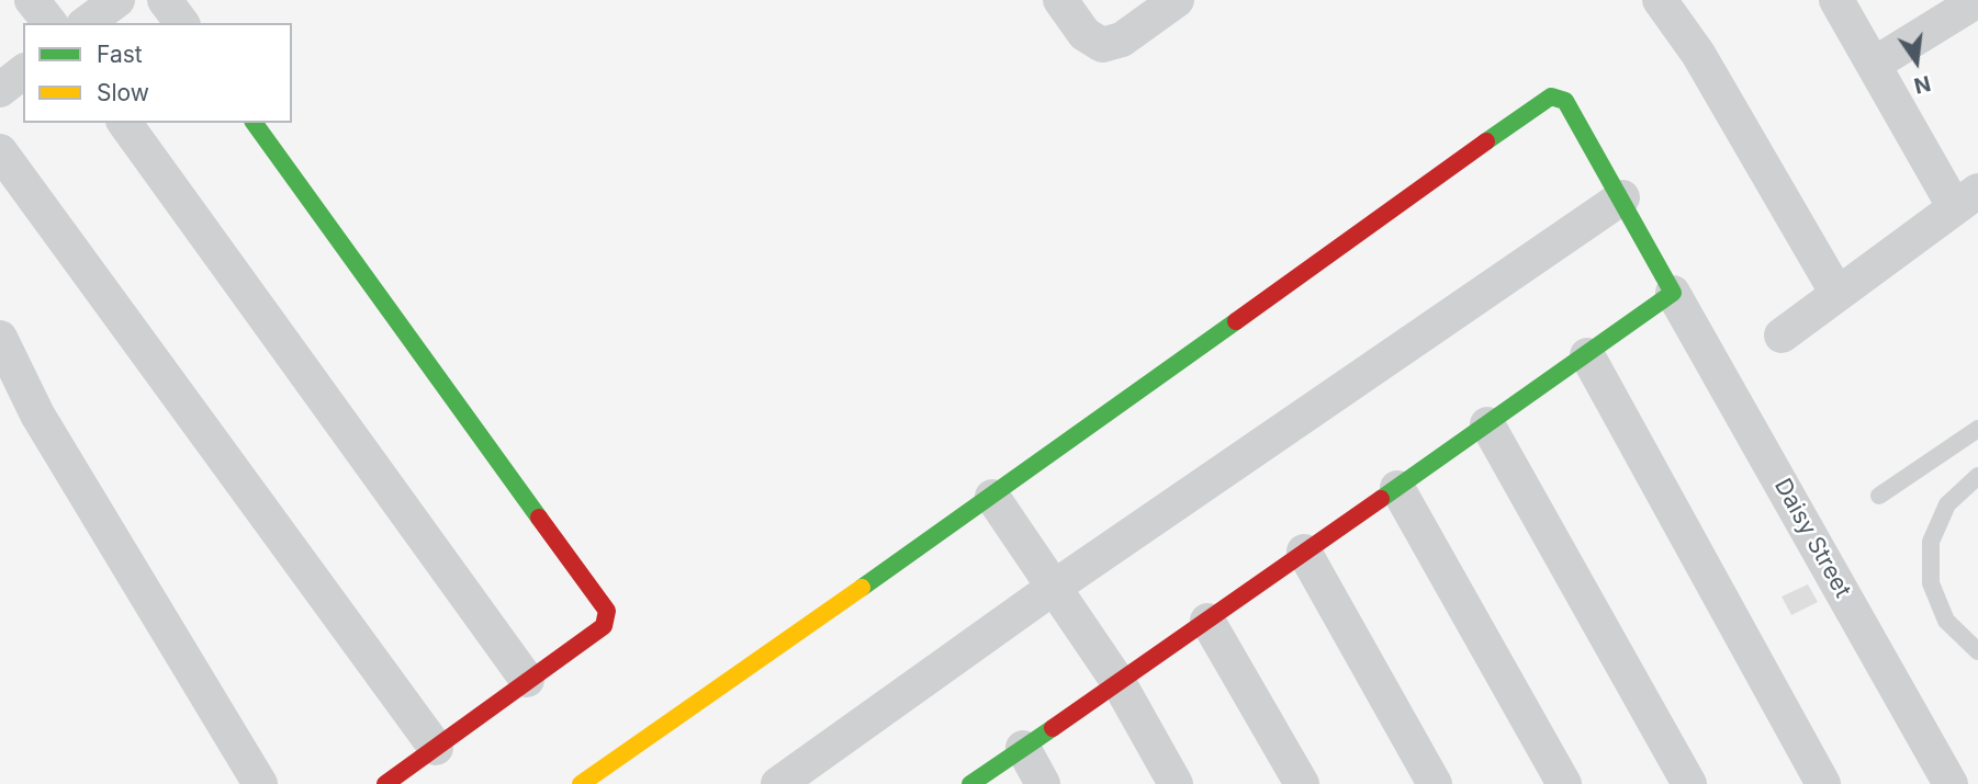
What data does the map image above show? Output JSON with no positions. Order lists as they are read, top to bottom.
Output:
{
  "streets": {
    "street": ["Daisy Street"]
  },
  "legend": ["Fast", "Slow"],
  "north": "bottom"
}
